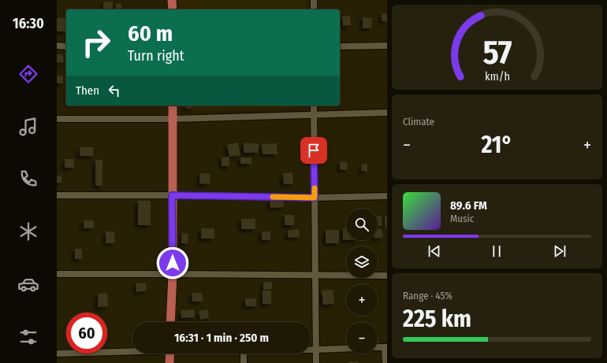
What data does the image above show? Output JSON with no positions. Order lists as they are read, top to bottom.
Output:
{
  "page": {
    "tabs": "16:30",
    "turn": ["60 m", "Turn right"],
    "then": "Then",
    "tile": [
      "Climate",
      ["Range · 45%", "225 km"]
    ],
    "heat": ["−", "21°", "+"],
    "song": ["89.6 FM", "Music"],
    "map_buttons": ["+", "−"],
    "limit": "60",
    "trip": "16:31 · 1 min · 250 m",
    "gauge": ["57", "km/h"]
  }
}
